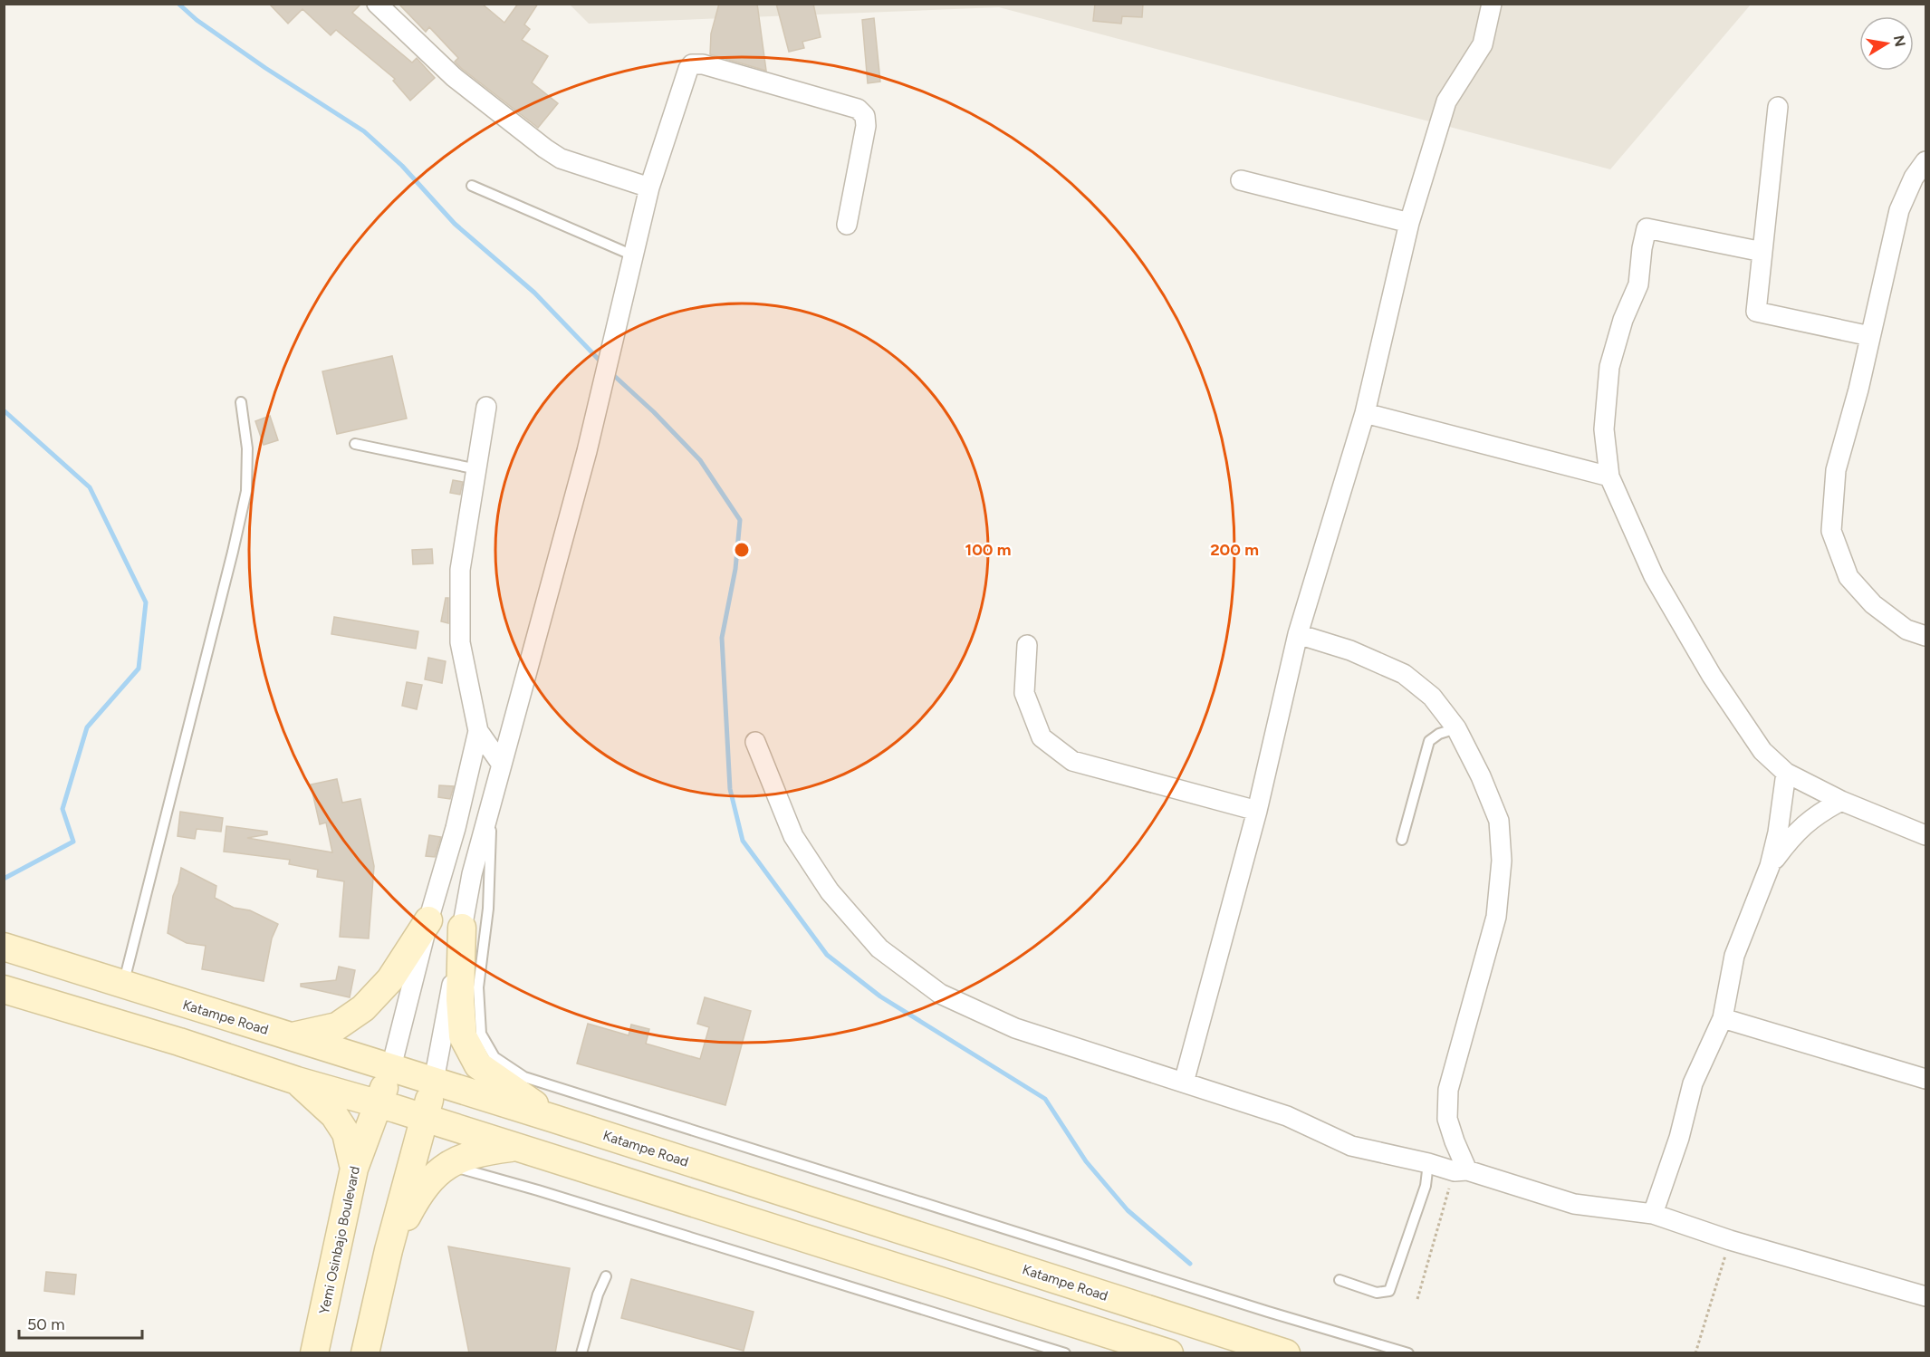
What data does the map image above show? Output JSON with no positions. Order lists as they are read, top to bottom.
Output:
{
  "streets": {
    "main road": ["Katampe Road", "Yemi Osinbajo Boulevard"]
  },
  "crossings": [
    ["Katampe Road", "Yemi Osinbajo Boulevard"]
  ],
  "scale_bar": "50 m",
  "north": "right",
  "rings": ["100 m", "200 m"]
}
